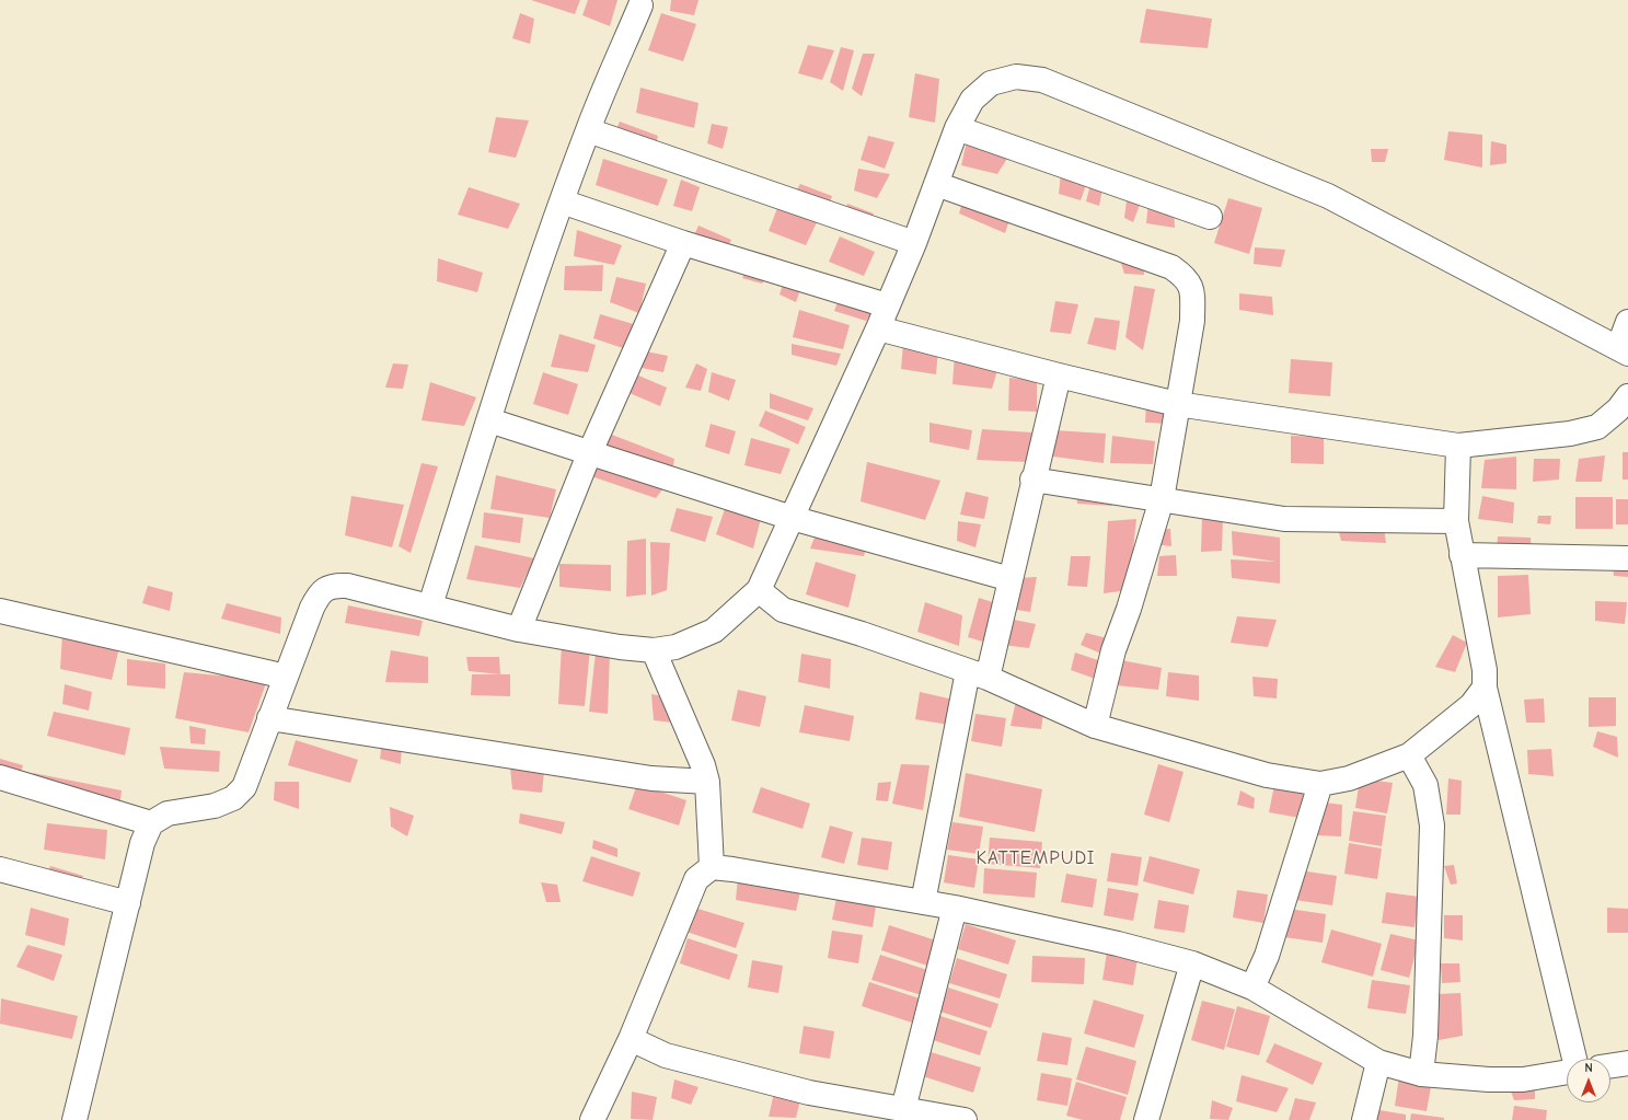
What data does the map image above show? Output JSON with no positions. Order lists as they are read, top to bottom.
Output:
{
  "districts": ["KATTEMPUDI"],
  "north": "top"
}
